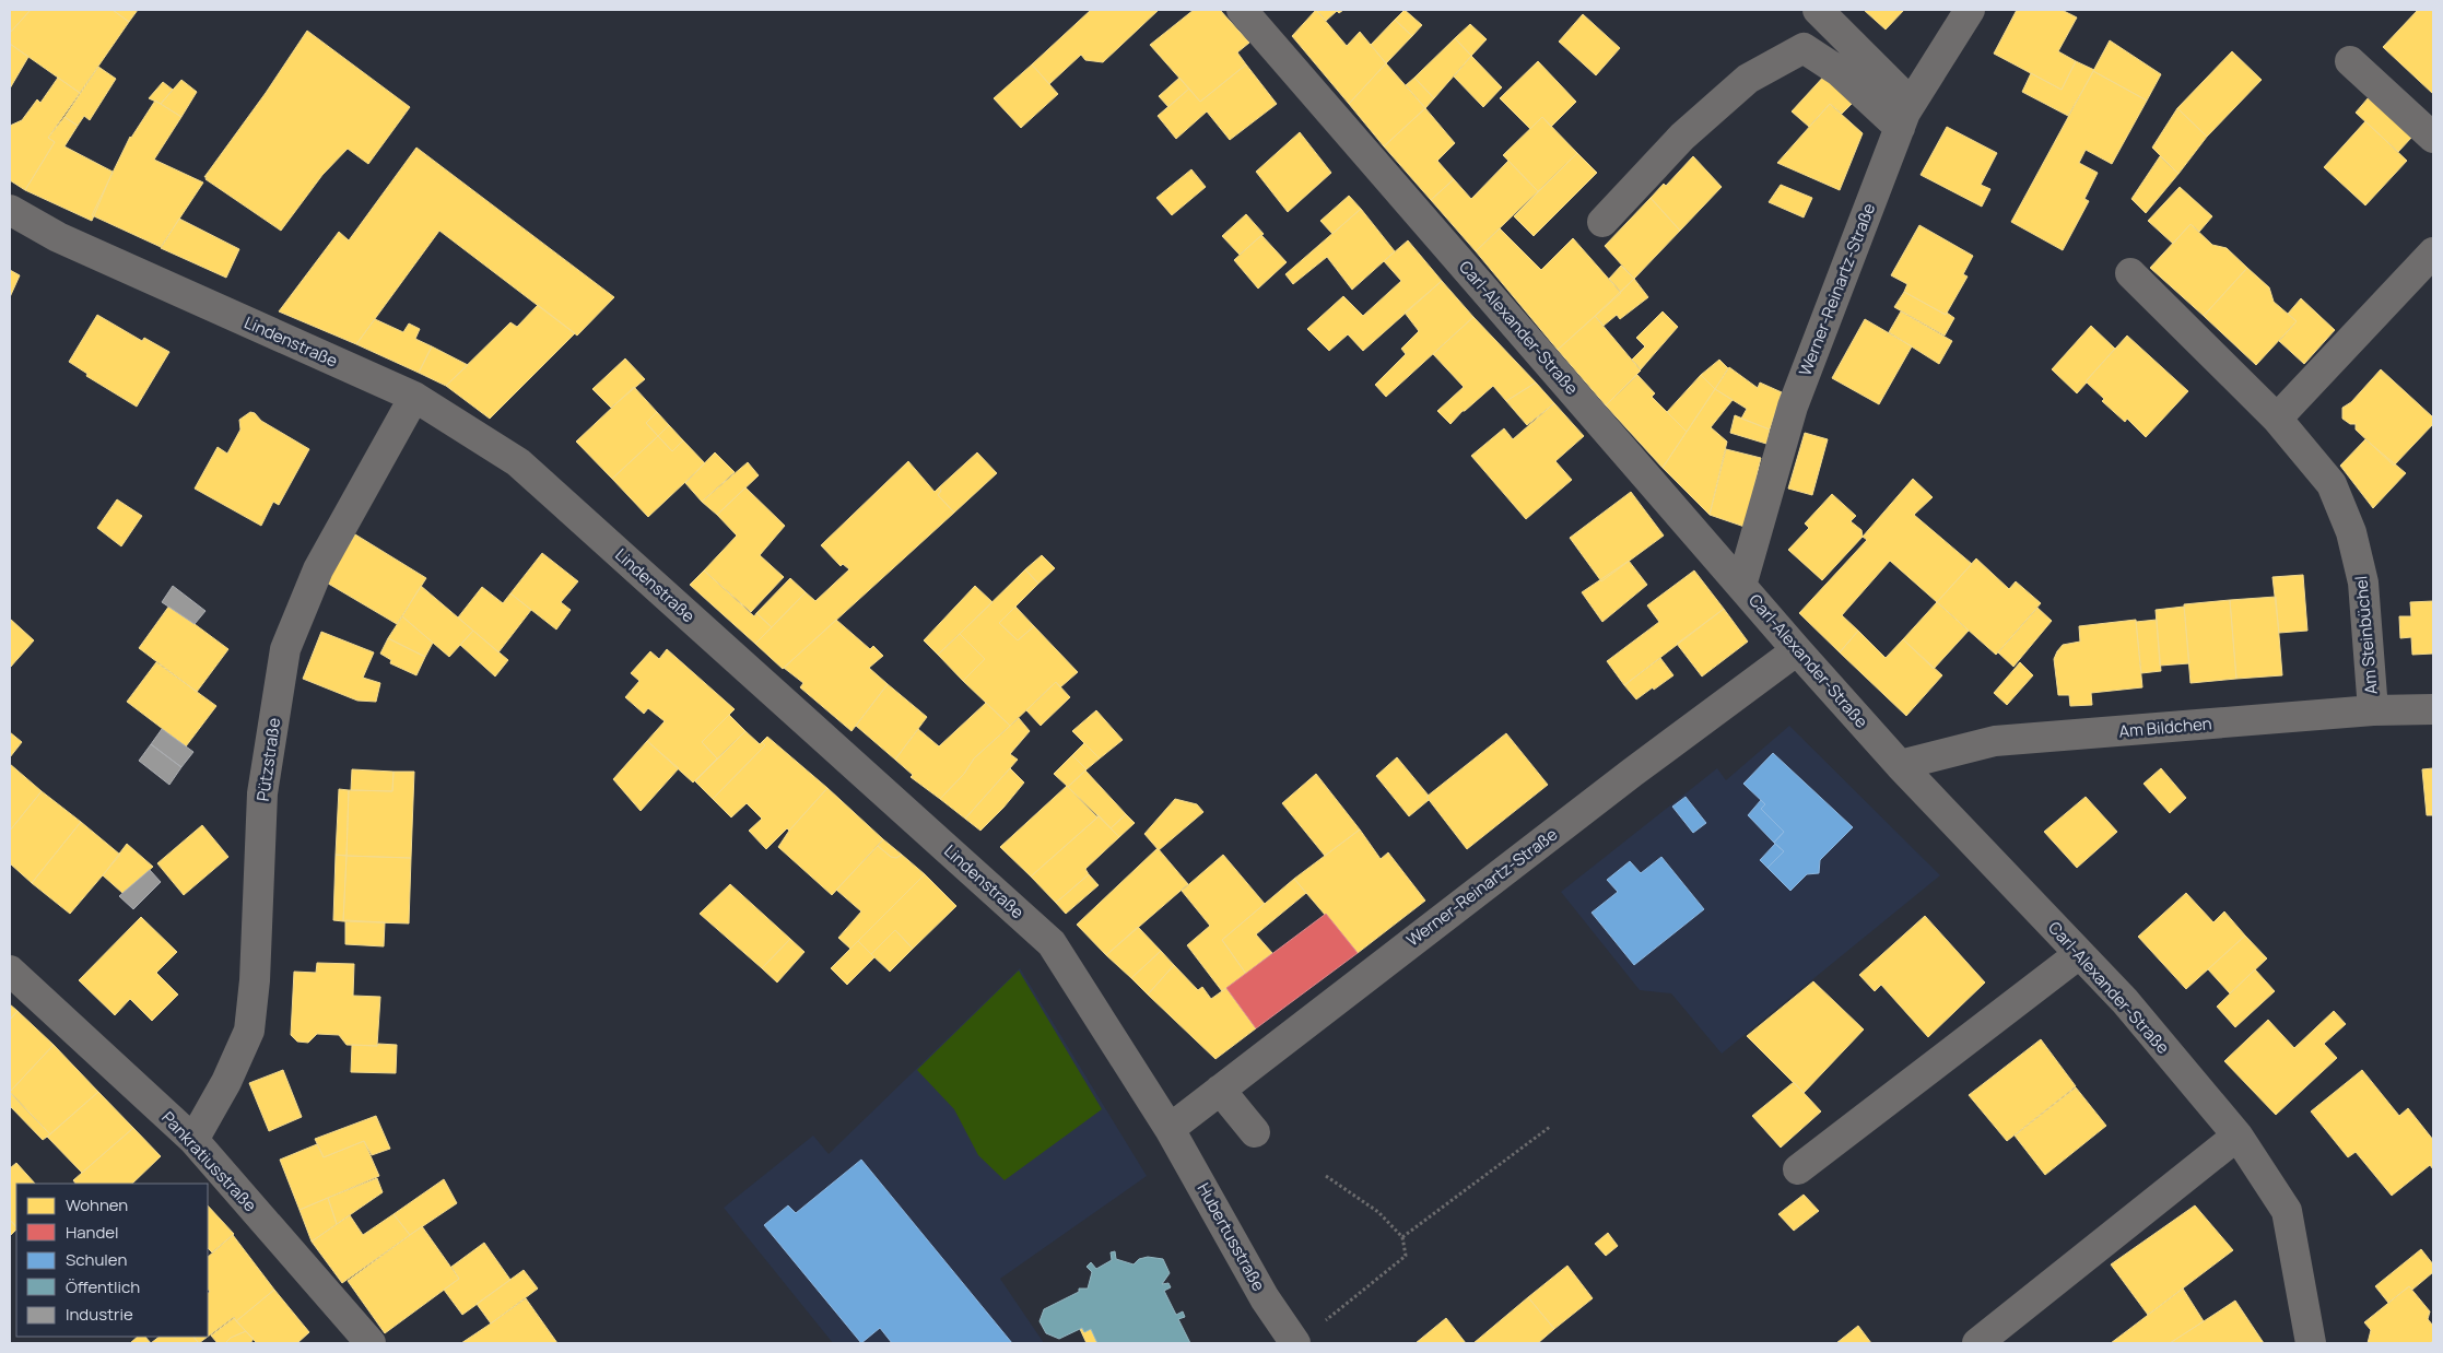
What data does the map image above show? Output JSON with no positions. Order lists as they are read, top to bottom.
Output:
{
  "streets": {
    "street": [
      "Werner-Reinartz-Straße",
      "Carl-Alexander-Straße",
      "Lindenstraße",
      "Am Steinbüchel",
      "Am Bildchen",
      "Pützstraße",
      "Pankratiusstraße",
      "Hubertusstraße"
    ]
  },
  "crossings": [
    ["Werner-Reinartz-Straße", "Carl-Alexander-Straße"],
    ["Werner-Reinartz-Straße", "Lindenstraße"],
    ["Werner-Reinartz-Straße", "Hubertusstraße"],
    ["Carl-Alexander-Straße", "Am Bildchen"],
    ["Lindenstraße", "Pützstraße"],
    ["Lindenstraße", "Hubertusstraße"],
    ["Am Steinbüchel", "Am Bildchen"],
    ["Pützstraße", "Pankratiusstraße"]
  ],
  "legend": [
    "Wohnen",
    "Handel",
    "Schulen",
    "Öffentlich",
    "Industrie"
  ]
}
